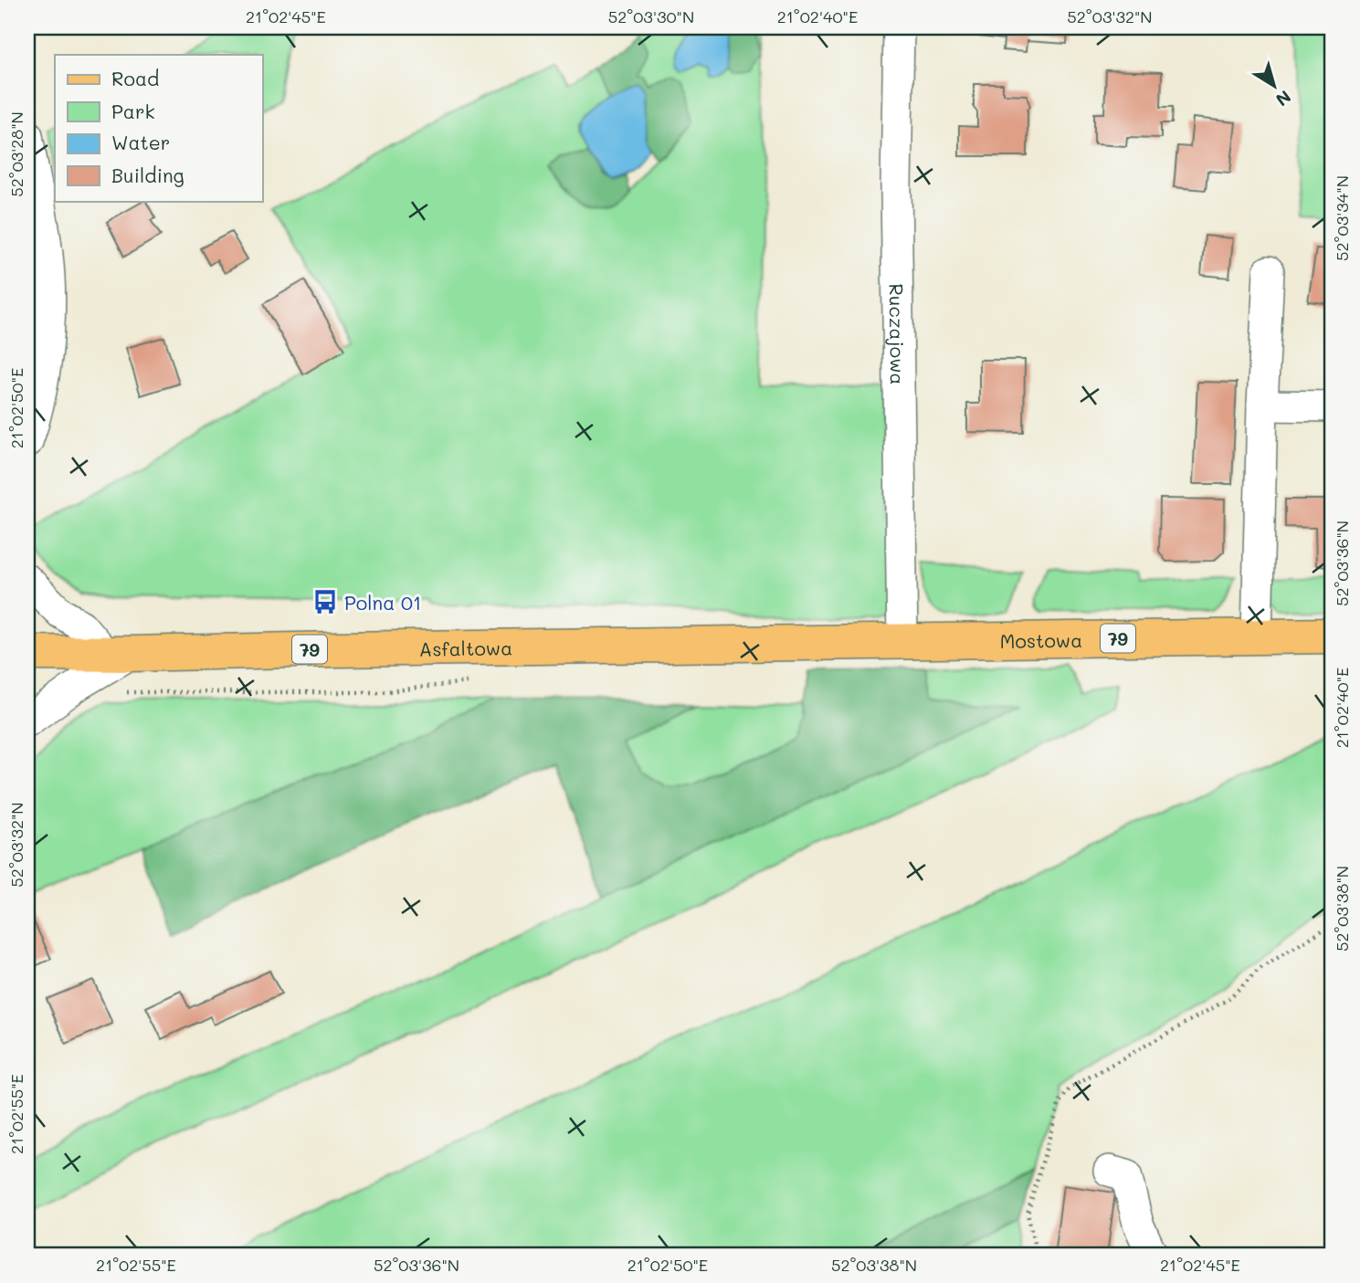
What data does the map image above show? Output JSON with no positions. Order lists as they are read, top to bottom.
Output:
{
  "streets": {
    "main road": ["79", "Mostowa", "Asfaltowa"],
    "street": ["Ruczajowa"]
  },
  "crossings": [
    ["Ruczajowa", "Mostowa"],
    ["Ruczajowa", "Asfaltowa"],
    ["Mostowa", "Asfaltowa"]
  ],
  "places": {
    "bus stop": ["Polna 01"]
  },
  "legend": [
    "Road",
    "Park",
    "Water",
    "Building"
  ],
  "north": "bottom right",
  "coordinates": [
    "21°02'45\"E",
    "52°03'30\"N",
    "21°02'40\"E",
    "52°03'32\"N",
    "52°03'28\"N",
    "52°03'34\"N",
    "21°02'50\"E",
    "52°03'36\"N",
    "52°03'38\"N",
    "21°02'55\"E"
  ]
}
